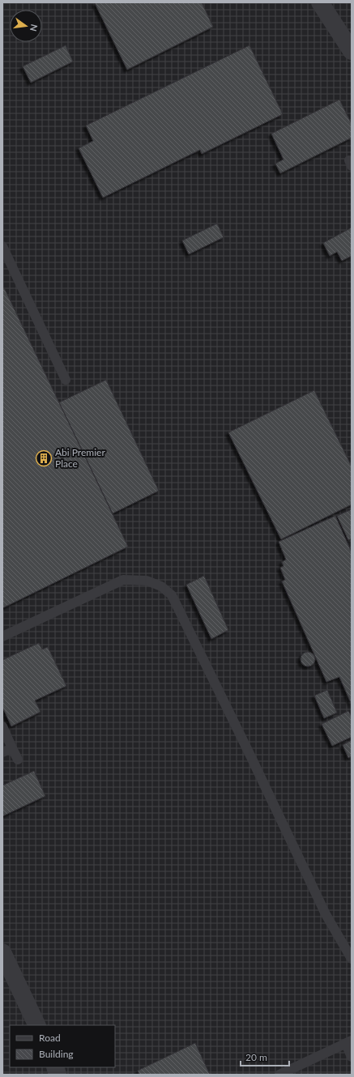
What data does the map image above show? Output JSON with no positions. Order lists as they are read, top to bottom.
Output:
{
  "places": {
    "building": ["Abi Premier Place"]
  },
  "legend": ["Road", "Building"],
  "scale_bar": "20 m",
  "north": "right"
}
